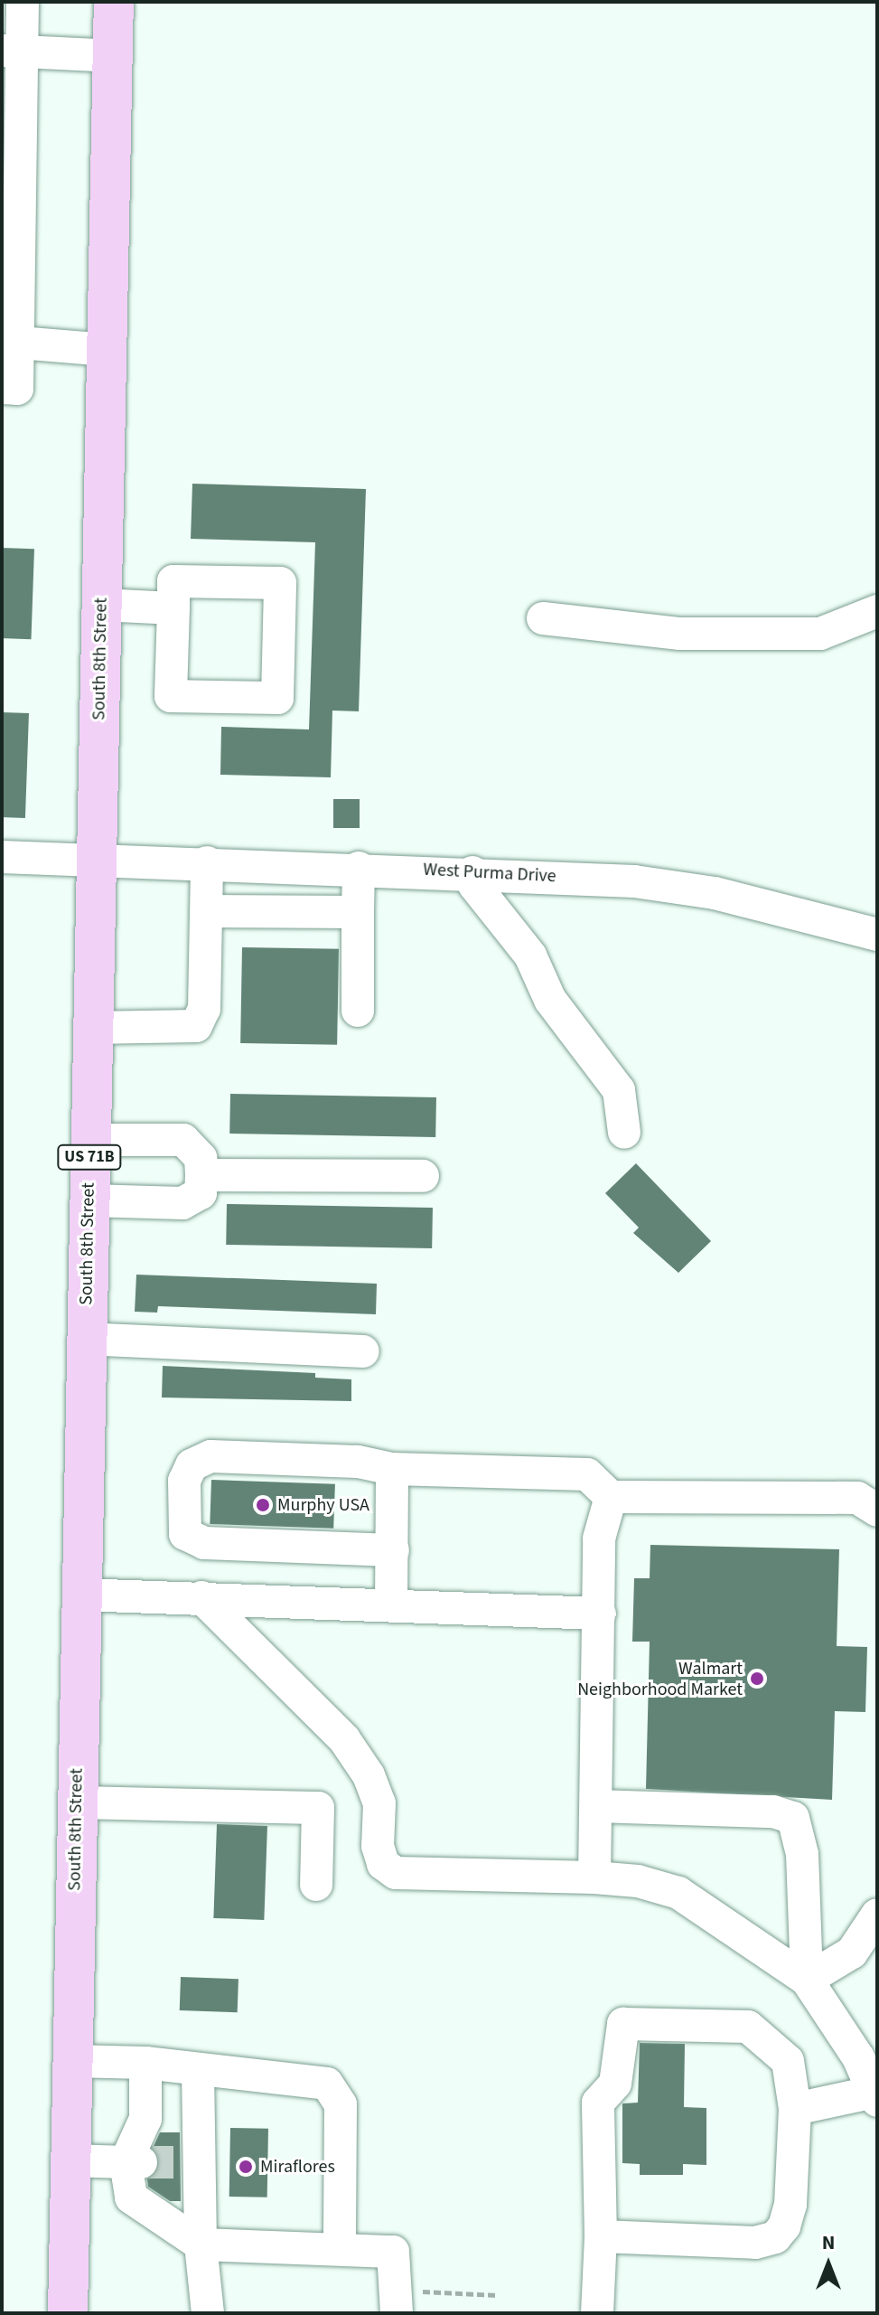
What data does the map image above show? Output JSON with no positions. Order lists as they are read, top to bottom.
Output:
{
  "streets": {
    "main road": ["South 8th Street", "US 71B"],
    "street": ["West Purma Drive"]
  },
  "crossings": [
    ["South 8th Street", "West Purma Drive"]
  ],
  "places": ["Murphy USA", "Walmart Neighborhood Market", "Miraflores"],
  "north": "top"
}
